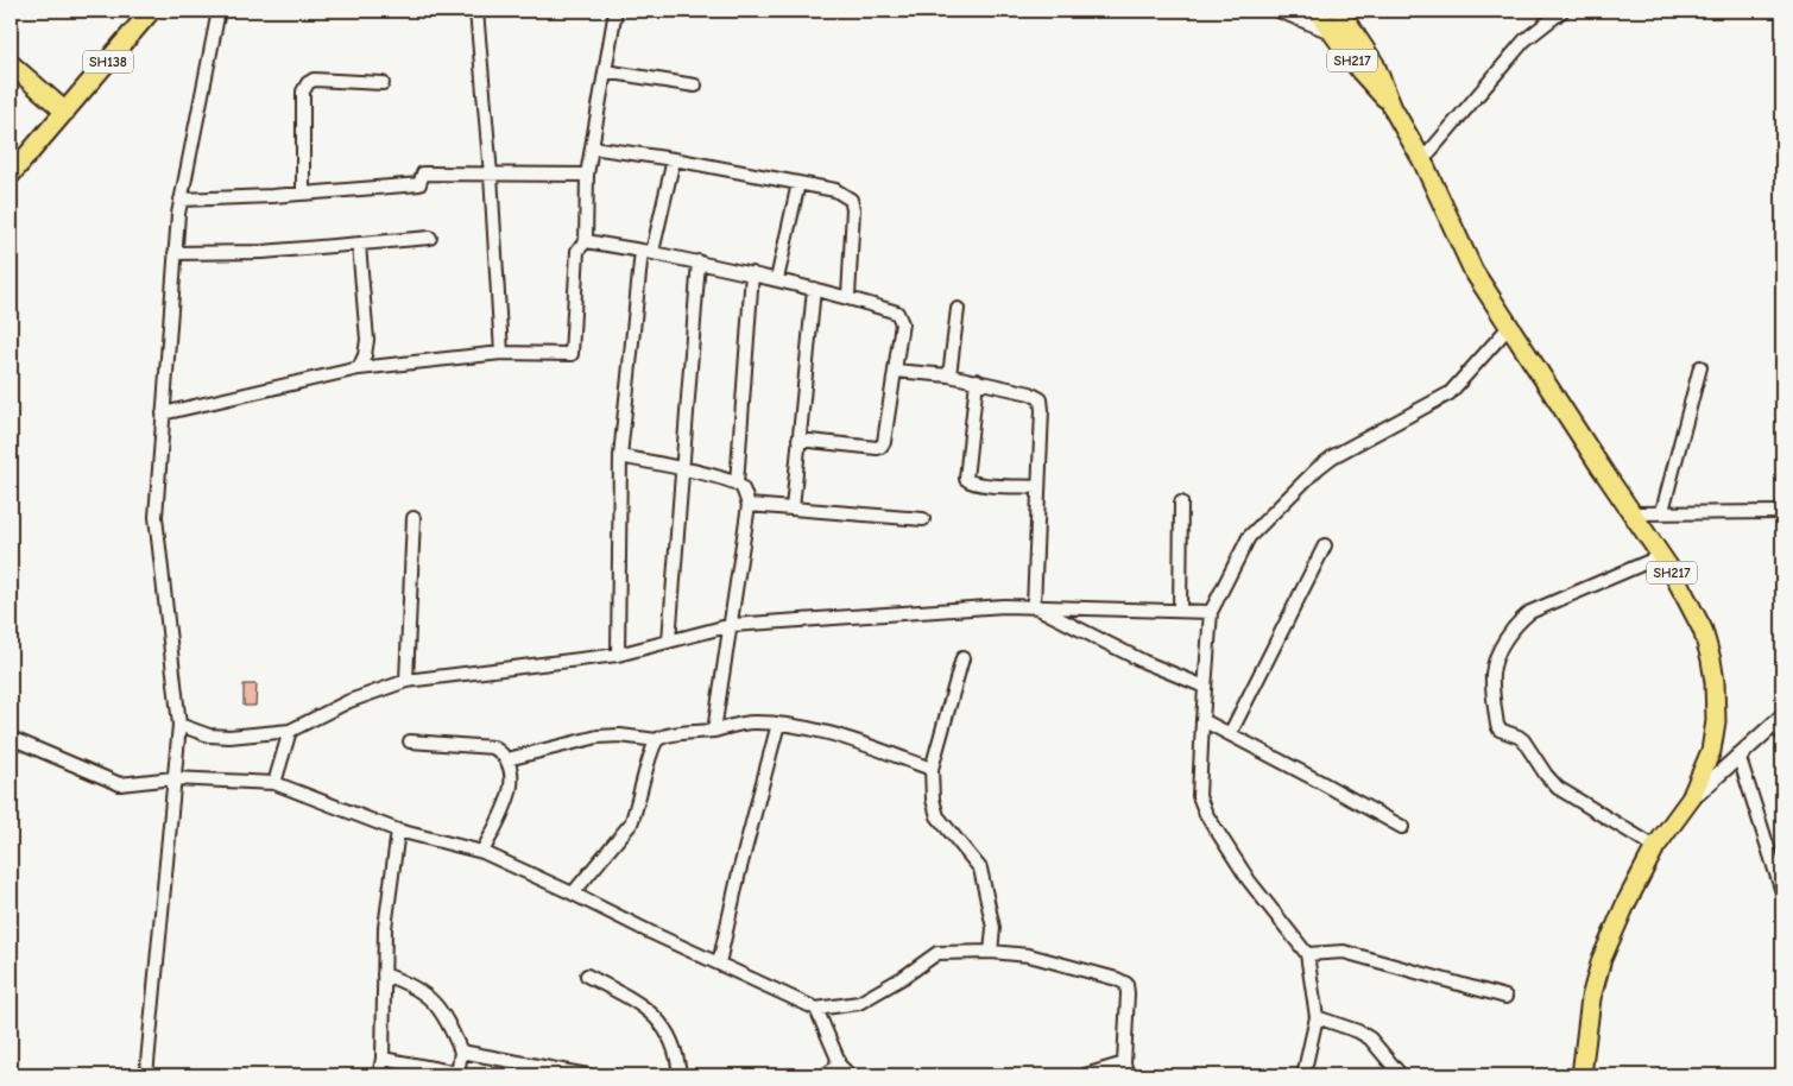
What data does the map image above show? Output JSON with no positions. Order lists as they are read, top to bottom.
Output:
{
  "streets": {
    "main road": ["SH217", "SH138"]
  }
}
